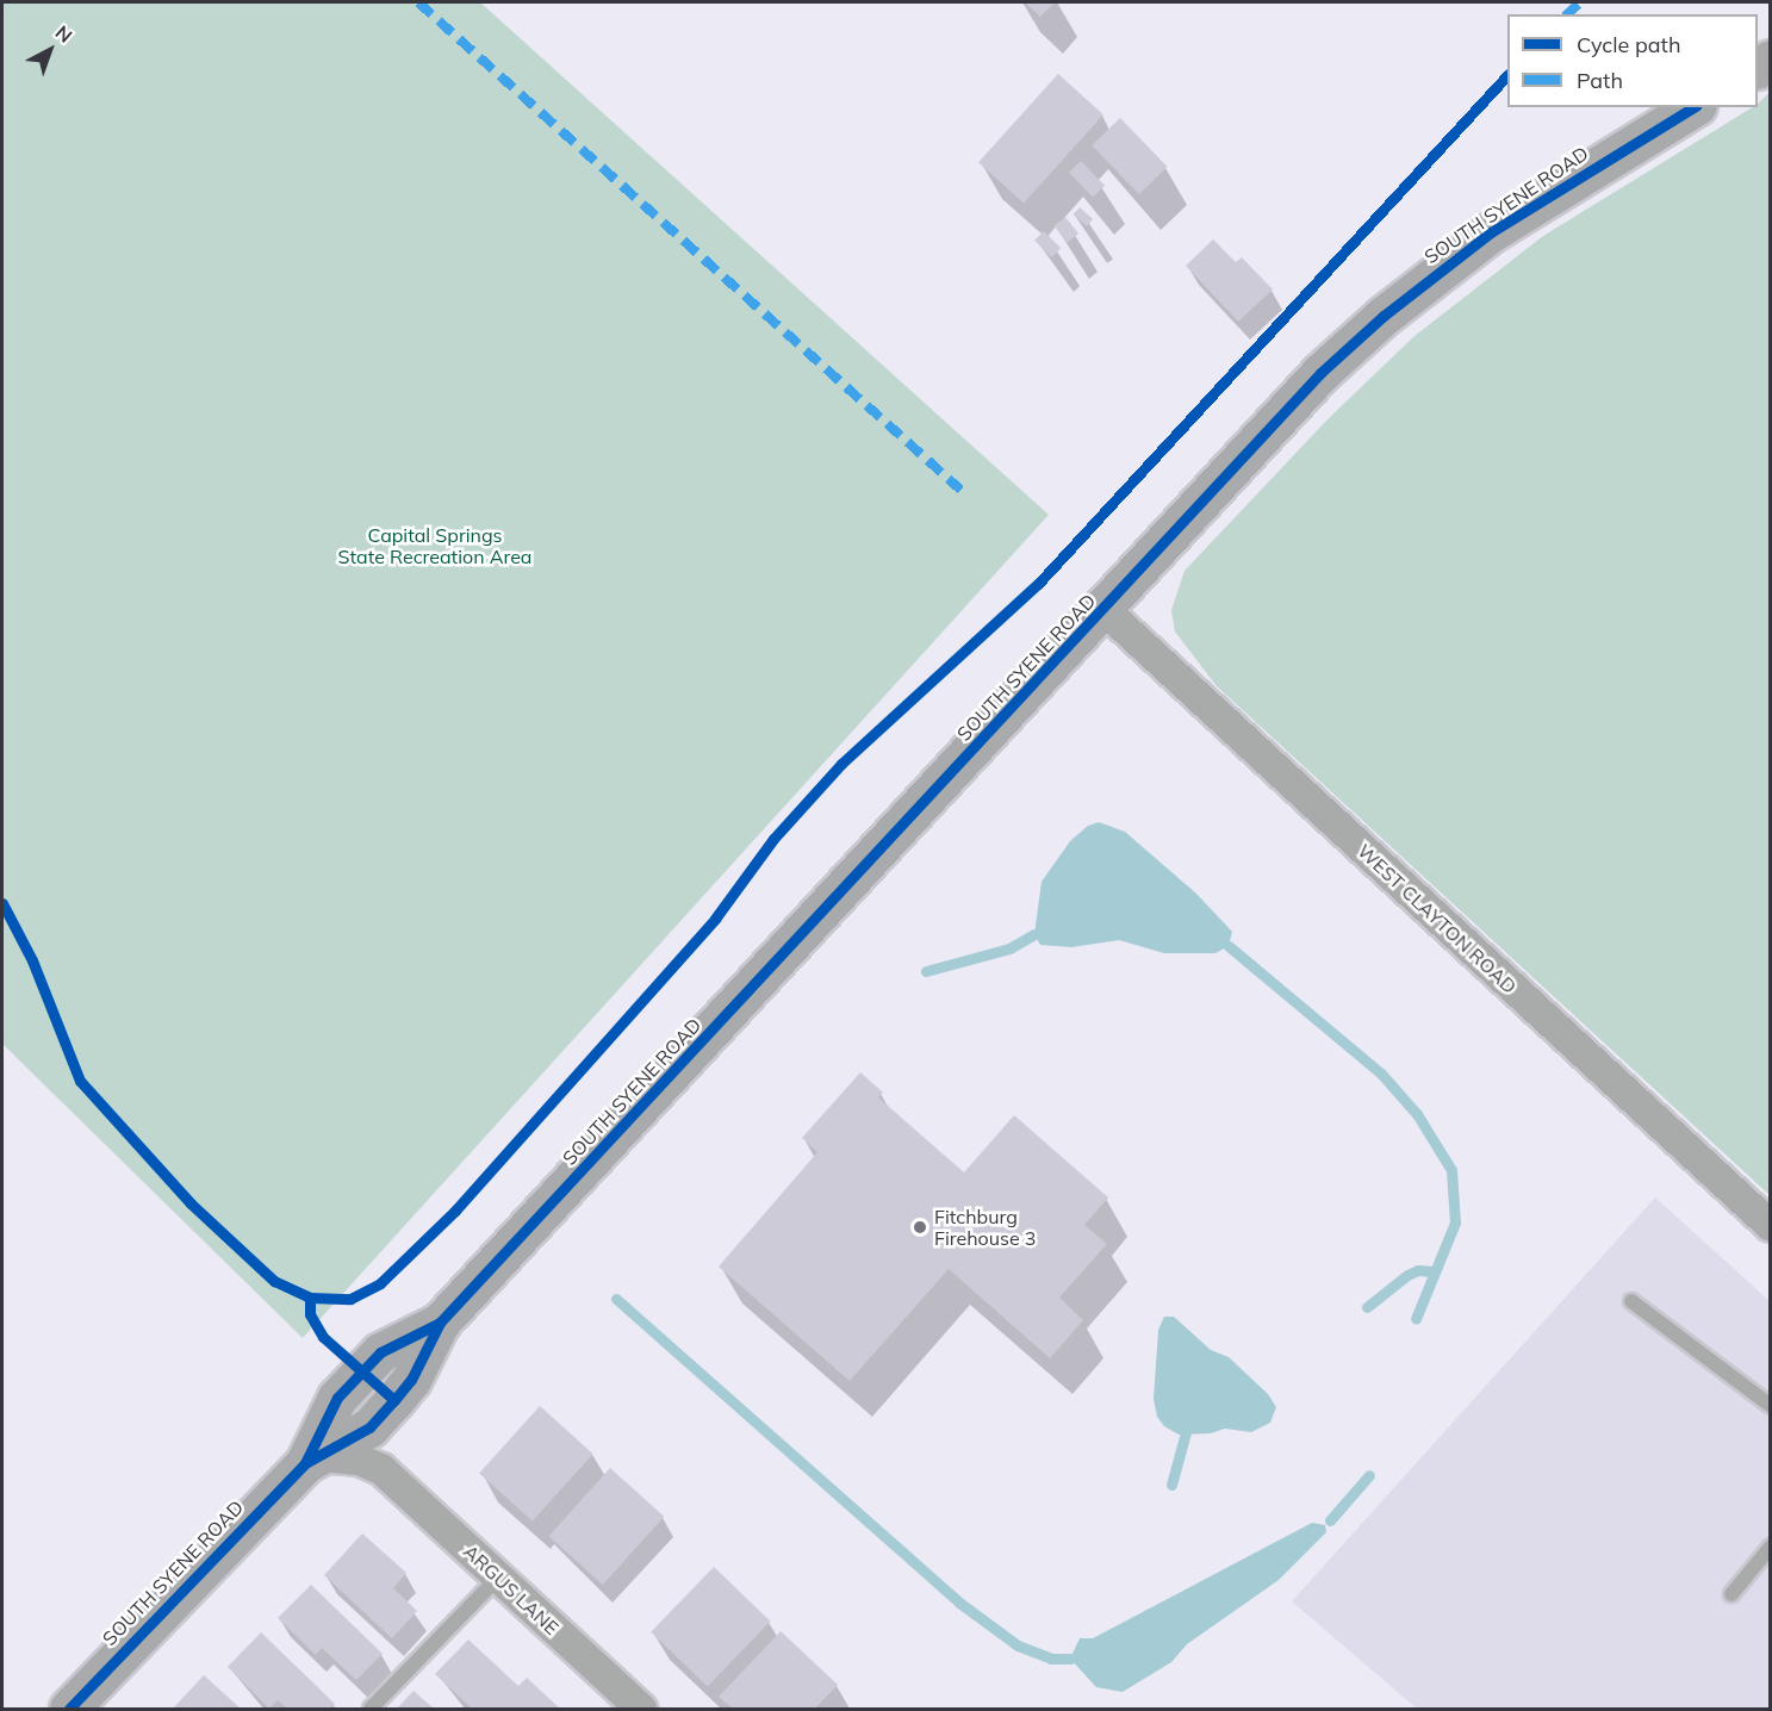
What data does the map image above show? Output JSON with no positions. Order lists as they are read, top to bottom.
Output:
{
  "streets": {
    "street": ["SOUTH SYENE ROAD", "WEST CLAYTON ROAD", "ARGUS LANE"]
  },
  "crossings": [
    ["SOUTH SYENE ROAD", "WEST CLAYTON ROAD"],
    ["SOUTH SYENE ROAD", "ARGUS LANE"]
  ],
  "parks": ["Capital Springs State Recreation Area"],
  "places": ["Fitchburg Firehouse 3"],
  "legend": ["Cycle path", "Path"],
  "north": "top right"
}
